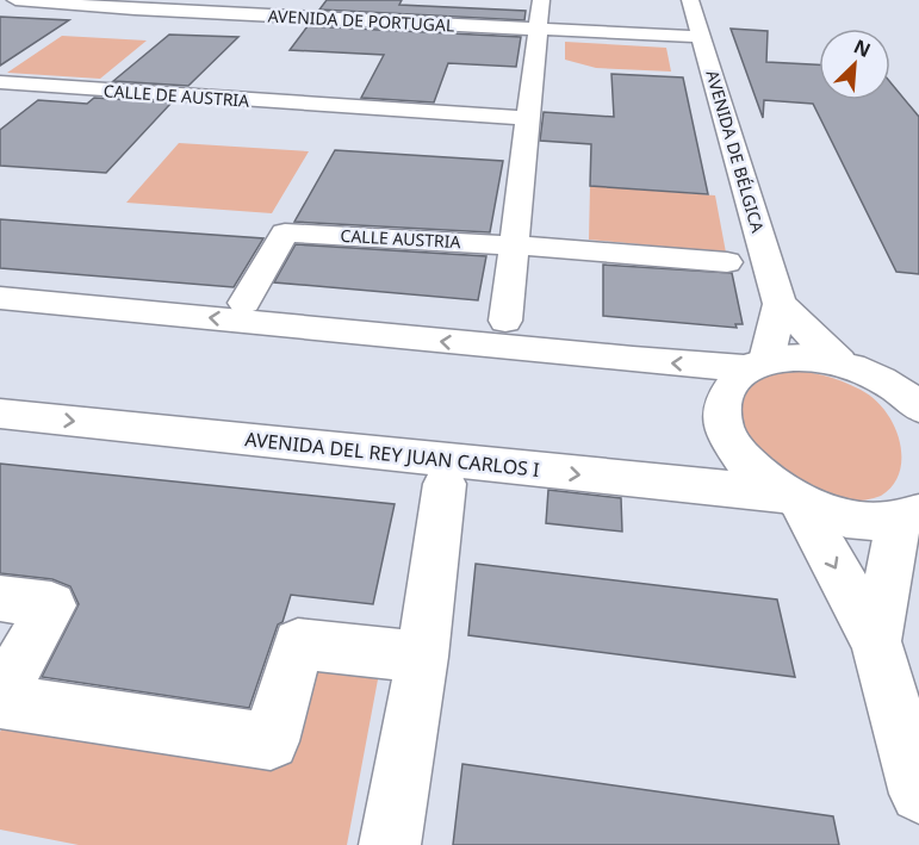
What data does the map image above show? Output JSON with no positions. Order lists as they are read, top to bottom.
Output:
{
  "streets": {
    "street": [
      "AVENIDA DE PORTUGAL",
      "CALLE DE AUSTRIA",
      "AVENIDA DE BÉLGICA",
      "CALLE AUSTRIA",
      "AVENIDA DEL REY JUAN CARLOS I"
    ]
  },
  "crossings": [
    ["AVENIDA DE PORTUGAL", "AVENIDA DE BÉLGICA"]
  ],
  "north": "top right"
}
